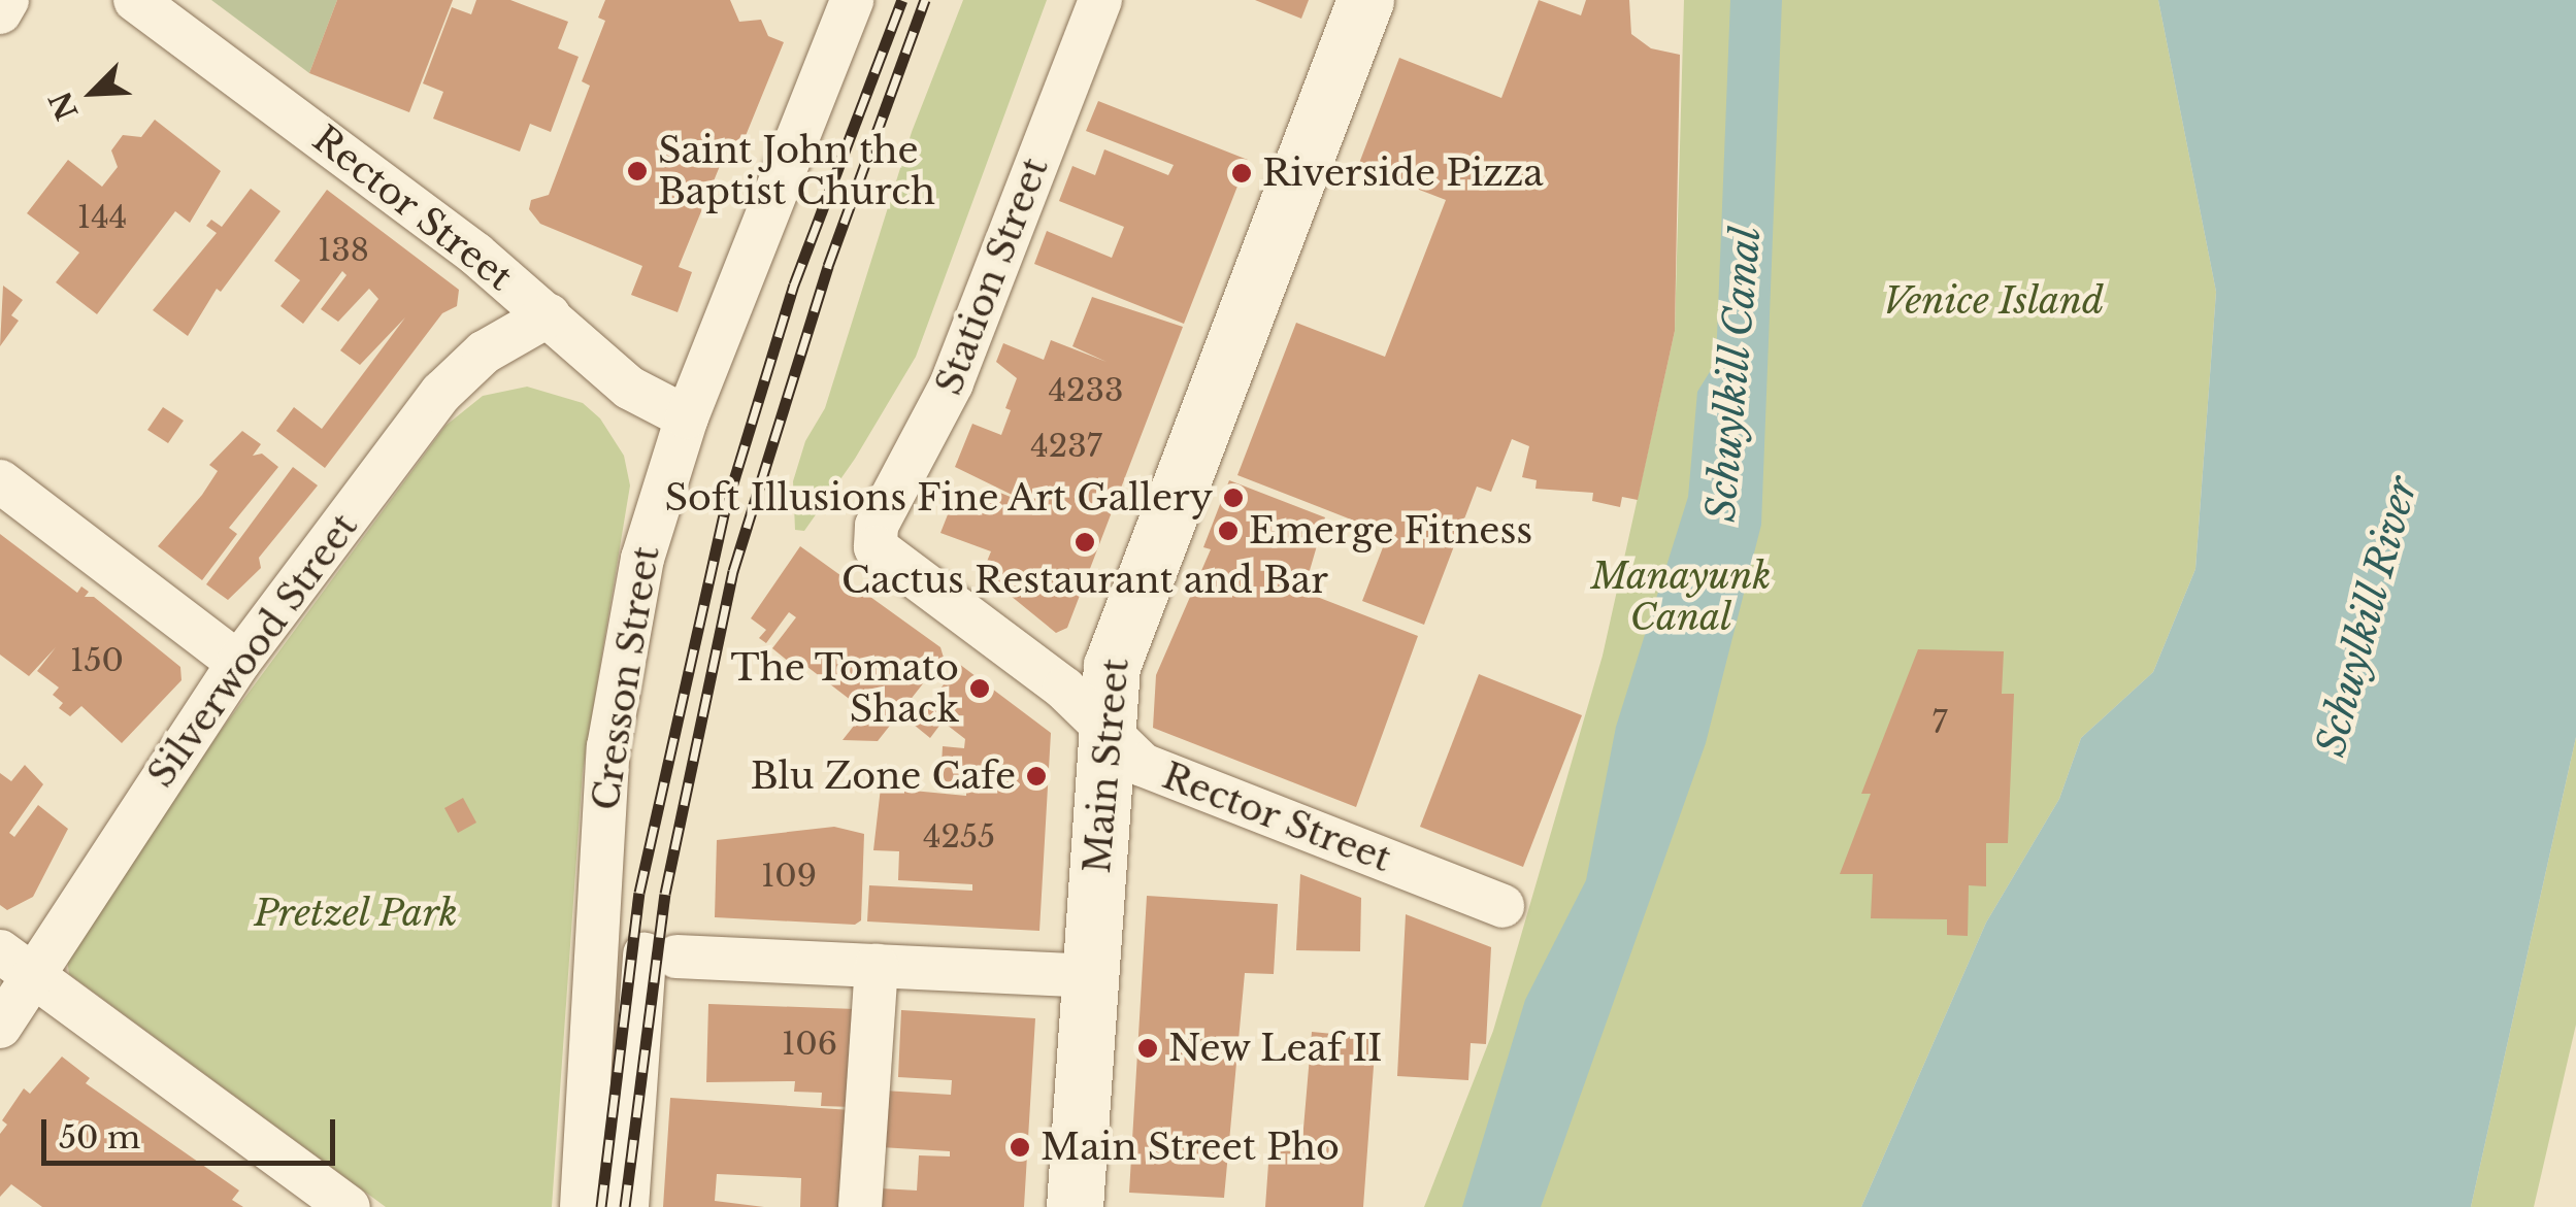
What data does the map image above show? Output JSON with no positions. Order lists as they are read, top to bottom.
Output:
{
  "streets": {
    "street": [
      "Rector Street",
      "Station Street",
      "Silverwood Street",
      "Cresson Street",
      "Main Street"
    ]
  },
  "crossings": [
    ["Rector Street", "Station Street"],
    ["Rector Street", "Silverwood Street"],
    ["Rector Street", "Cresson Street"],
    ["Rector Street", "Main Street"]
  ],
  "water": ["Schuylkill Canal", "Schuylkill River"],
  "parks": ["Venice Island", "Manayunk Canal", "Pretzel Park"],
  "places": [
    "Saint John the Baptist Church",
    "Riverside Pizza",
    "Soft Illusions Fine Art Gallery",
    "Emerge Fitness",
    "Cactus Restaurant and Bar",
    "The Tomato Shack",
    "Blu Zone Cafe",
    "New Leaf II",
    "Main Street Pho"
  ],
  "house_numbers": [
    "144",
    "138",
    "4233",
    "4237",
    "150",
    "7",
    "4255",
    "109",
    "106"
  ],
  "scale_bar": "50 m",
  "north": "bottom left"
}
